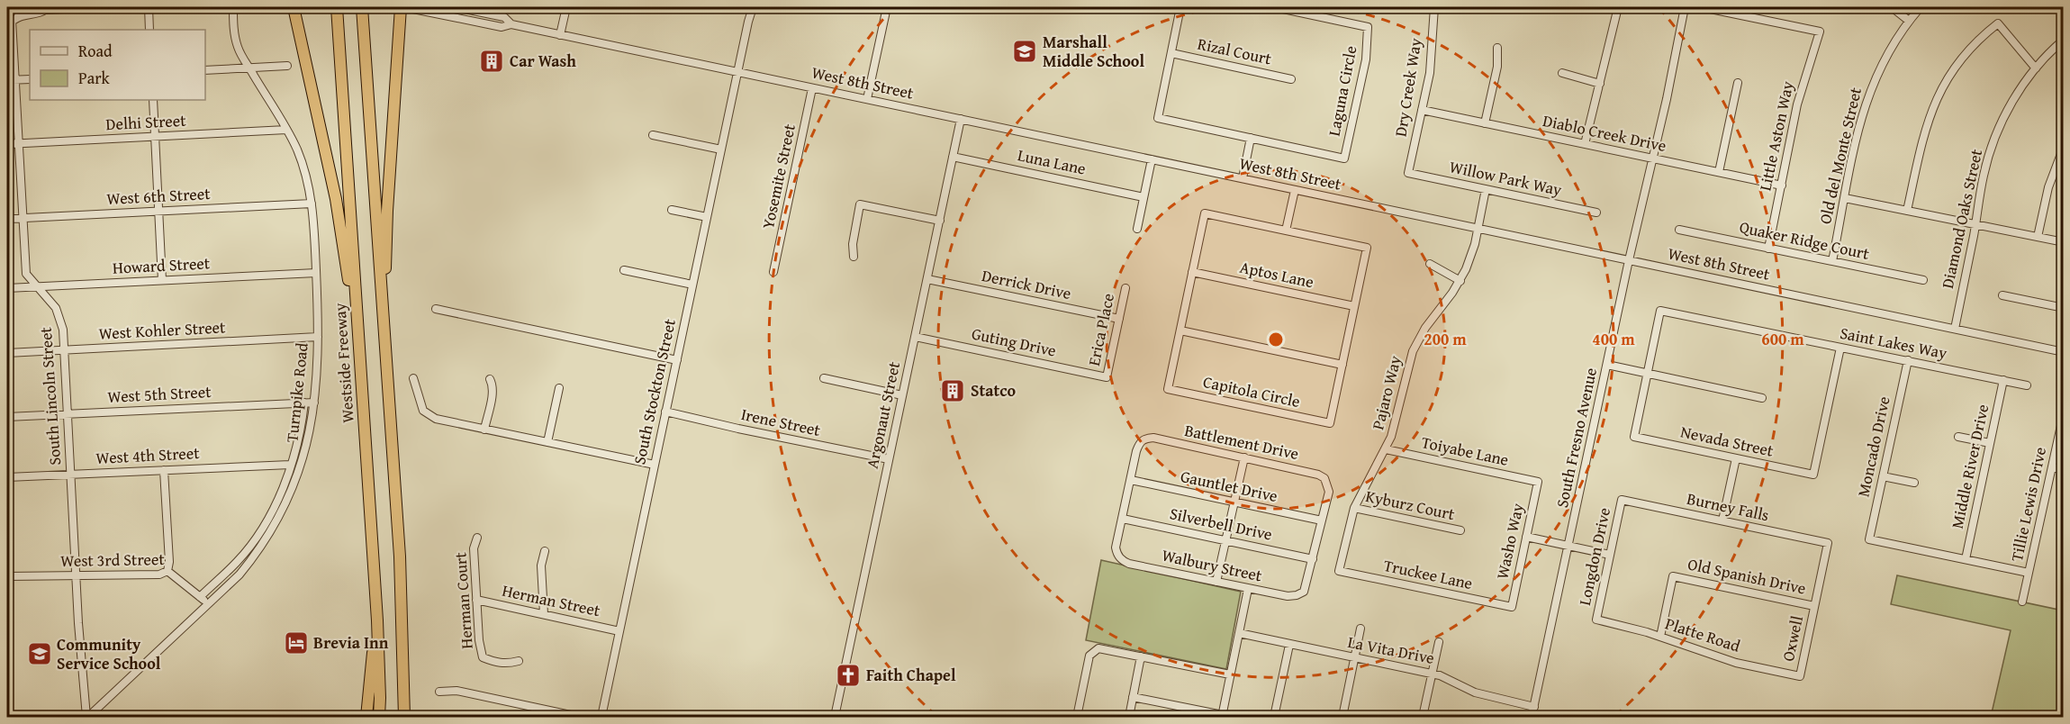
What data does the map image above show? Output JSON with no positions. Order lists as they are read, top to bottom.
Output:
{
  "streets": {
    "highway": ["Westside Freeway"],
    "street": [
      "Rizal Court",
      "West 8th Street",
      "Dry Creek Way",
      "Laguna Circle",
      "Delhi Street",
      "Diablo Creek Drive",
      "Little Aston Way",
      "Old del Monte Street",
      "Luna Lane",
      "Yosemite Street",
      "Willow Park Way",
      "West 6th Street",
      "Diamond Oaks Street",
      "Quaker Ridge Court",
      "Howard Street",
      "Aptos Lane",
      "Derrick Drive",
      "Erica Place",
      "West Kohler Street",
      "Guting Drive",
      "Saint Lakes Way",
      "South Stockton Street",
      "Capitola Circle",
      "Turnpike Road",
      "Pajaro Way",
      "West 5th Street",
      "South Lincoln Street",
      "Argonaut Street",
      "Irene Street",
      "South Fresno Avenue",
      "Nevada Street",
      "Battlement Drive",
      "Moncado Drive",
      "Toiyabe Lane",
      "West 4th Street",
      "Middle River Drive",
      "Gauntlet Drive",
      "Tillie Lewis Drive",
      "Kyburz Court",
      "Burney Falls",
      "Silverbell Drive",
      "Washo Way",
      "Longdon Drive",
      "West 3rd Street",
      "Walbury Street",
      "Truckee Lane",
      "Old Spanish Drive",
      "Herman Court",
      "Herman Street",
      "Platte Road",
      "Oxwell",
      "La Vita Drive"
    ]
  },
  "crossings": [
    ["Rizal Court", "Laguna Circle"],
    ["West 8th Street", "Yosemite Street"],
    ["West 8th Street", "Diamond Oaks Street"],
    ["West 8th Street", "South Stockton Street"],
    ["West 8th Street", "Pajaro Way"],
    ["West 8th Street", "Argonaut Street"],
    ["West 8th Street", "South Fresno Avenue"],
    ["Dry Creek Way", "Diablo Creek Drive"],
    ["Dry Creek Way", "Willow Park Way"],
    ["Delhi Street", "Turnpike Road"],
    ["Delhi Street", "South Lincoln Street"],
    ["Diablo Creek Drive", "Little Aston Way"],
    ["Diablo Creek Drive", "South Fresno Avenue"],
    ["Little Aston Way", "Quaker Ridge Court"],
    ["Old del Monte Street", "Quaker Ridge Court"],
    ["Luna Lane", "Argonaut Street"],
    ["Willow Park Way", "Pajaro Way"],
    ["West 6th Street", "Turnpike Road"],
    ["West 6th Street", "South Lincoln Street"],
    ["Howard Street", "Turnpike Road"],
    ["Howard Street", "South Lincoln Street"],
    ["Aptos Lane", "Capitola Circle"],
    ["Derrick Drive", "Erica Place"],
    ["Derrick Drive", "Argonaut Street"],
    ["Erica Place", "Guting Drive"],
    ["West Kohler Street", "Turnpike Road"],
    ["West Kohler Street", "South Lincoln Street"],
    ["Guting Drive", "Argonaut Street"],
    ["Saint Lakes Way", "Nevada Street"],
    ["Saint Lakes Way", "Moncado Drive"],
    ["Saint Lakes Way", "Middle River Drive"],
    ["South Stockton Street", "Irene Street"],
    ["South Stockton Street", "Herman Street"],
    ["Turnpike Road", "West 5th Street"],
    ["Turnpike Road", "South Lincoln Street"],
    ["Turnpike Road", "West 3rd Street"],
    ["Pajaro Way", "Toiyabe Lane"],
    ["Pajaro Way", "Kyburz Court"],
    ["Pajaro Way", "Truckee Lane"],
    ["West 5th Street", "South Lincoln Street"],
    ["South Lincoln Street", "West 4th Street"],
    ["South Lincoln Street", "West 3rd Street"],
    ["Argonaut Street", "Irene Street"],
    ["South Fresno Avenue", "La Vita Drive"],
    ["Battlement Drive", "Gauntlet Drive"],
    ["Moncado Drive", "Middle River Drive"],
    ["Toiyabe Lane", "Washo Way"],
    ["Burney Falls", "Longdon Drive"],
    ["Burney Falls", "Oxwell"],
    ["Silverbell Drive", "Walbury Street"],
    ["Washo Way", "Truckee Lane"],
    ["Longdon Drive", "Platte Road"],
    ["Old Spanish Drive", "Platte Road"],
    ["Old Spanish Drive", "Oxwell"],
    ["Herman Court", "Herman Street"],
    ["Platte Road", "Oxwell"]
  ],
  "places": {
    "school or university": ["Marshall Middle School", "Community Service School"],
    "building": ["Car Wash", "Statco"],
    "hotel": ["Brevia Inn"],
    "church": ["Faith Chapel"]
  },
  "legend": ["Road", "Park"],
  "rings": ["200 m", "400 m", "600 m"]
}
